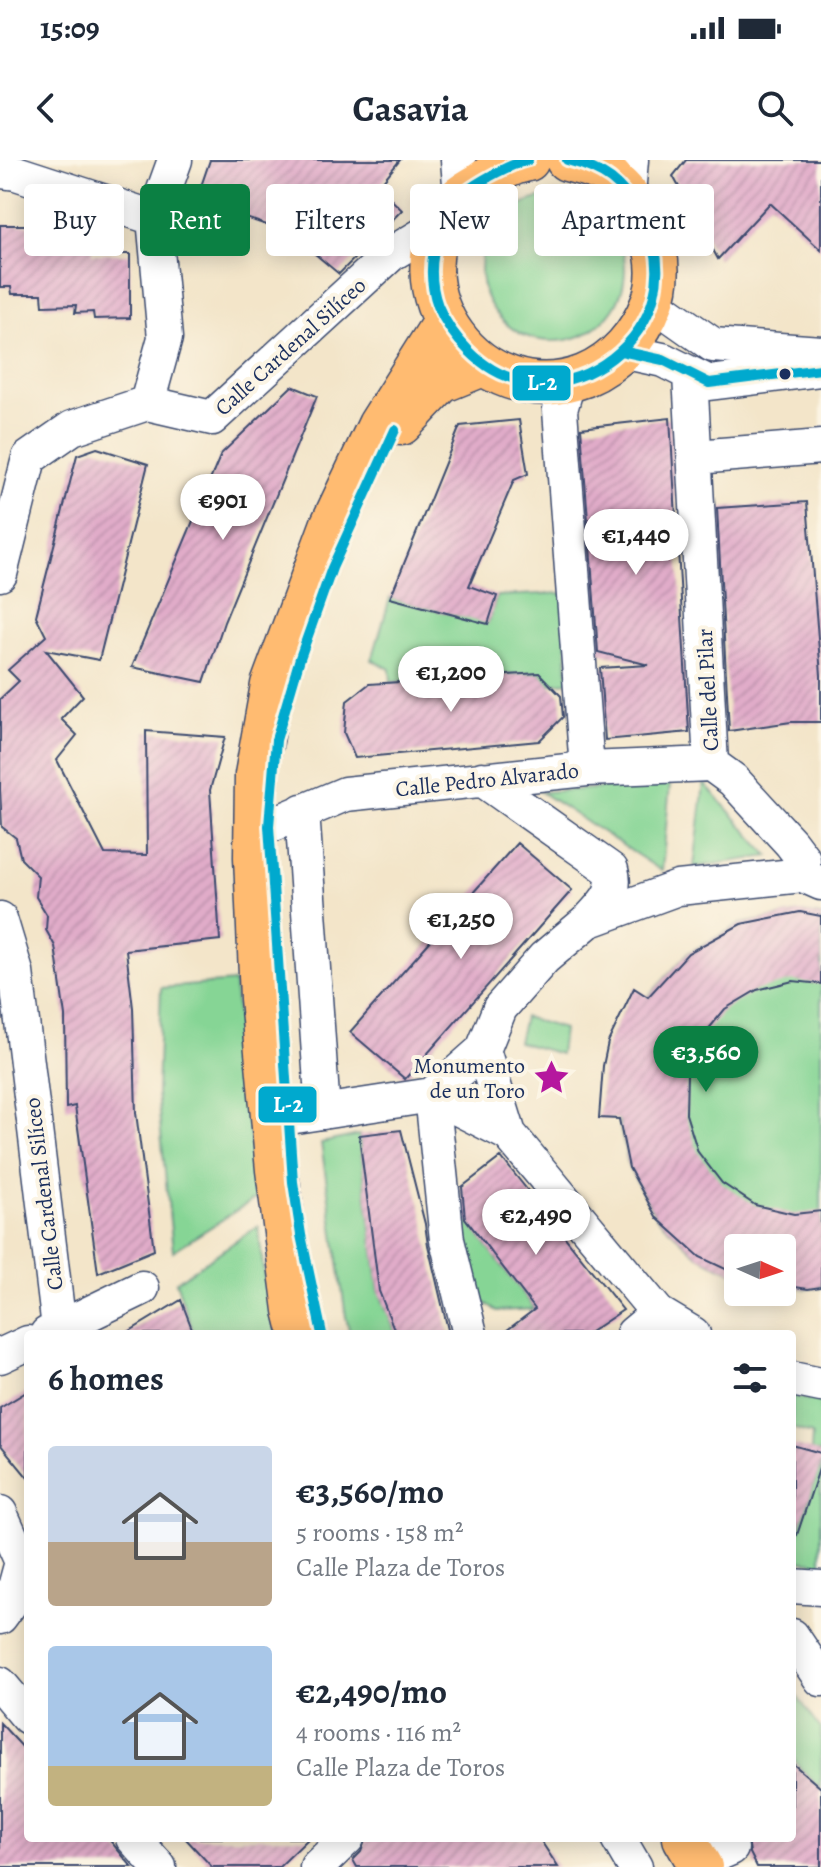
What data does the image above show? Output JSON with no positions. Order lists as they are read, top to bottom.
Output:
{
  "streets": {
    "street": ["Calle Cardenal Silíceo", "Calle del Pilar", "Calle Pedro Alvarado"]
  },
  "crossings": [
    ["Calle del Pilar", "Calle Pedro Alvarado"]
  ],
  "places": {
    "place": ["Monumento de un Toro"]
  },
  "lines": ["transit line L-2"],
  "north": "right",
  "page": {
    "status": "15:09",
    "header": "Casavia",
    "chip": [
      "Buy",
      "Rent",
      "Filters",
      "New",
      "Apartment"
    ],
    "price": [
      "€901",
      "€1,440",
      "€1,200",
      "€1,250",
      "€3,560",
      "€2,490"
    ],
    "heading": "6 homes",
    "list": [
      {
        "name": "€3,560/mo",
        "note": "5 rooms · 158 m² · Calle Plaza de Toros"
      },
      {
        "name": "€2,490/mo",
        "note": "4 rooms · 116 m² · Calle Plaza de Toros"
      }
    ]
  }
}
